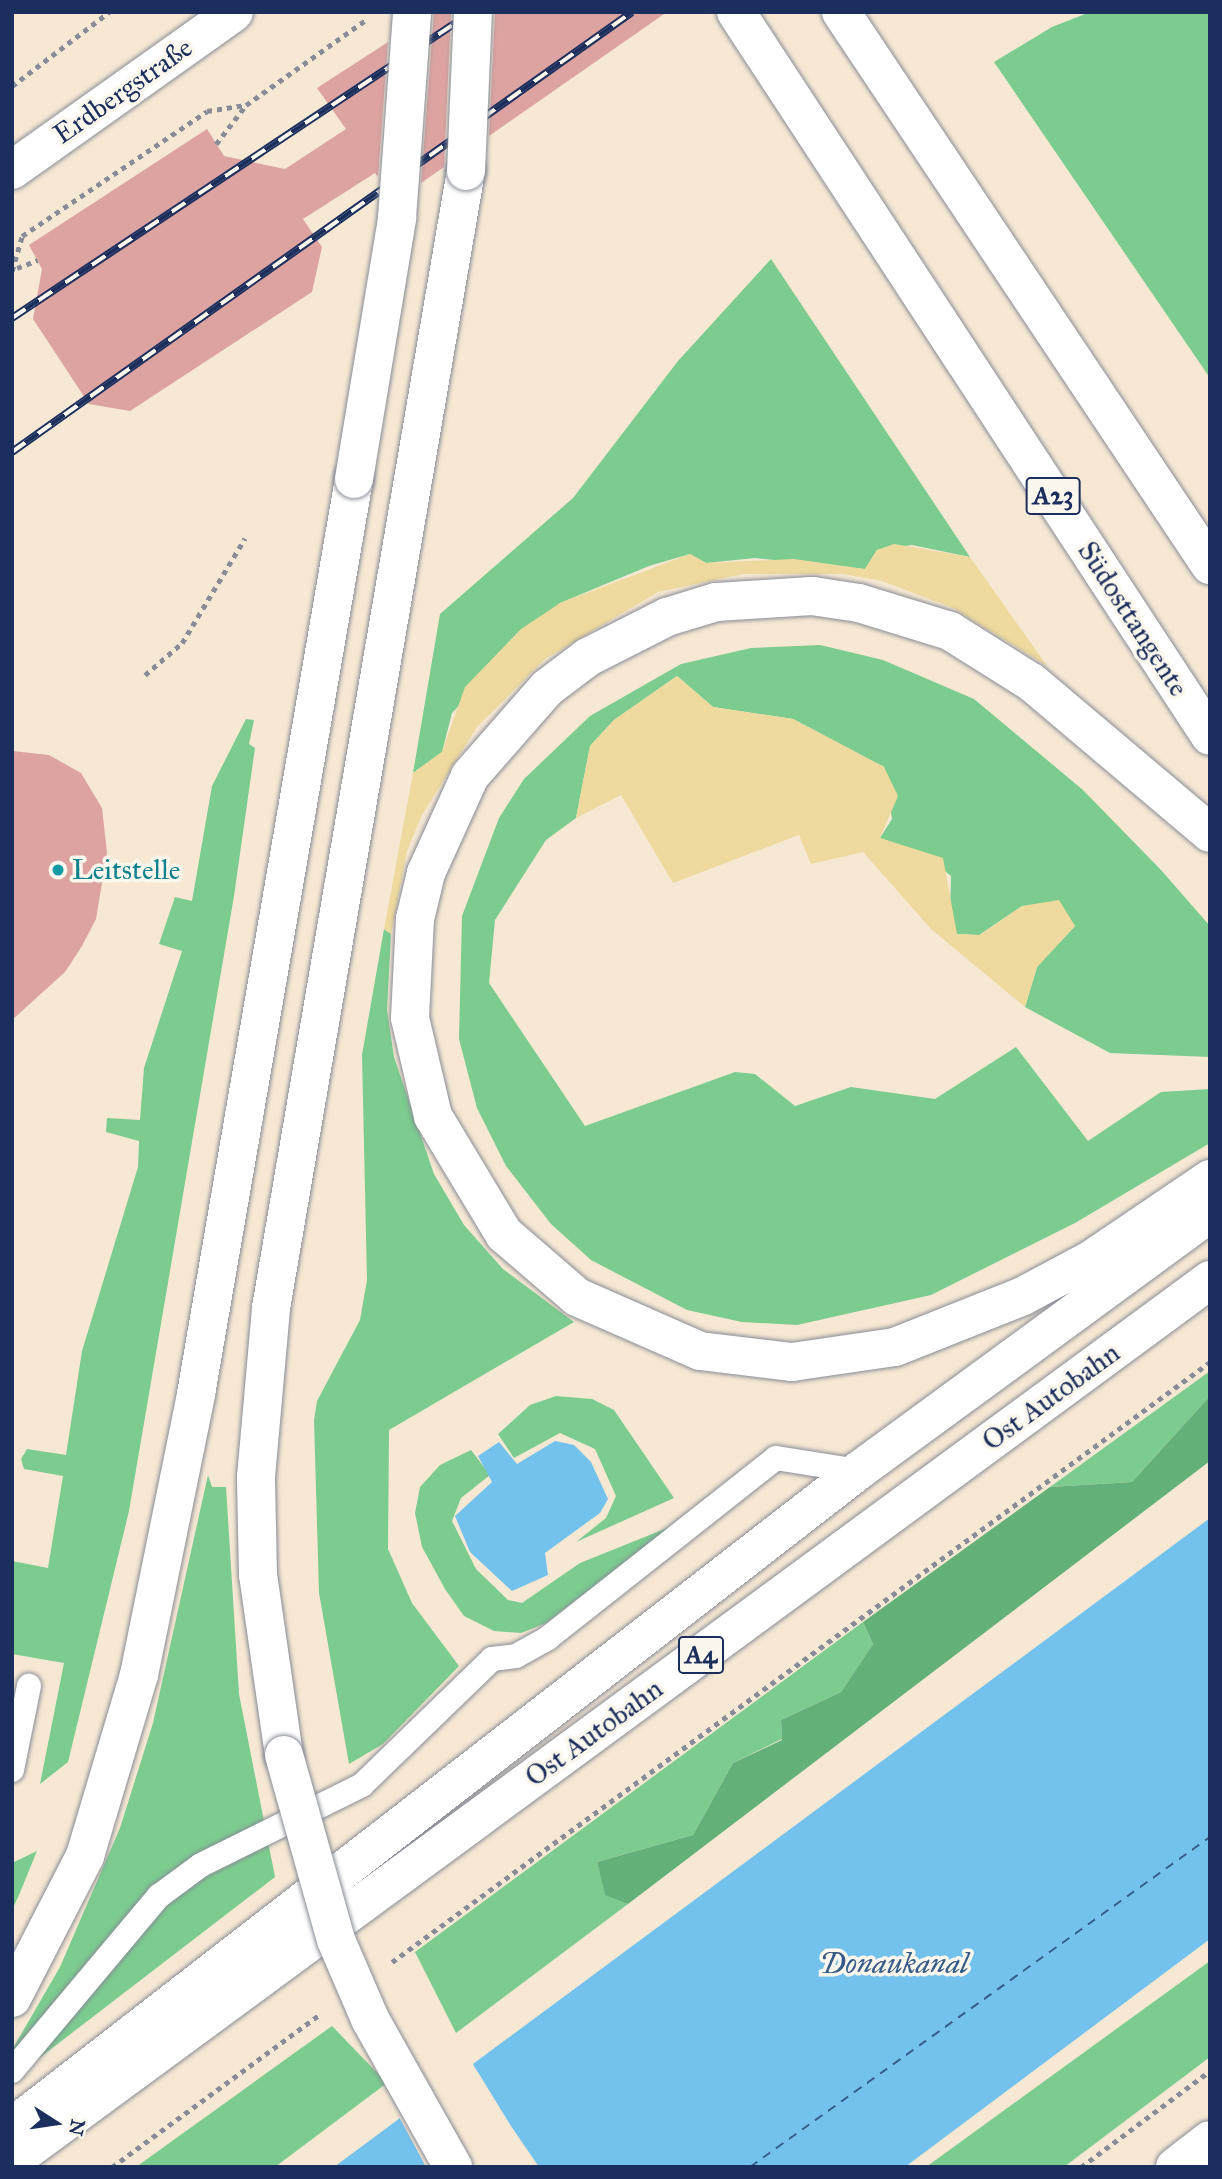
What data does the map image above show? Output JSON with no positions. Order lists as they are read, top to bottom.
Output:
{
  "streets": {
    "main road": [
      "Erdbergstraße",
      "A23",
      "Südosttangente",
      "Ost Autobahn",
      "A4"
    ]
  },
  "water": ["Donaukanal"],
  "places": ["Leitstelle"],
  "north": "right"
}
